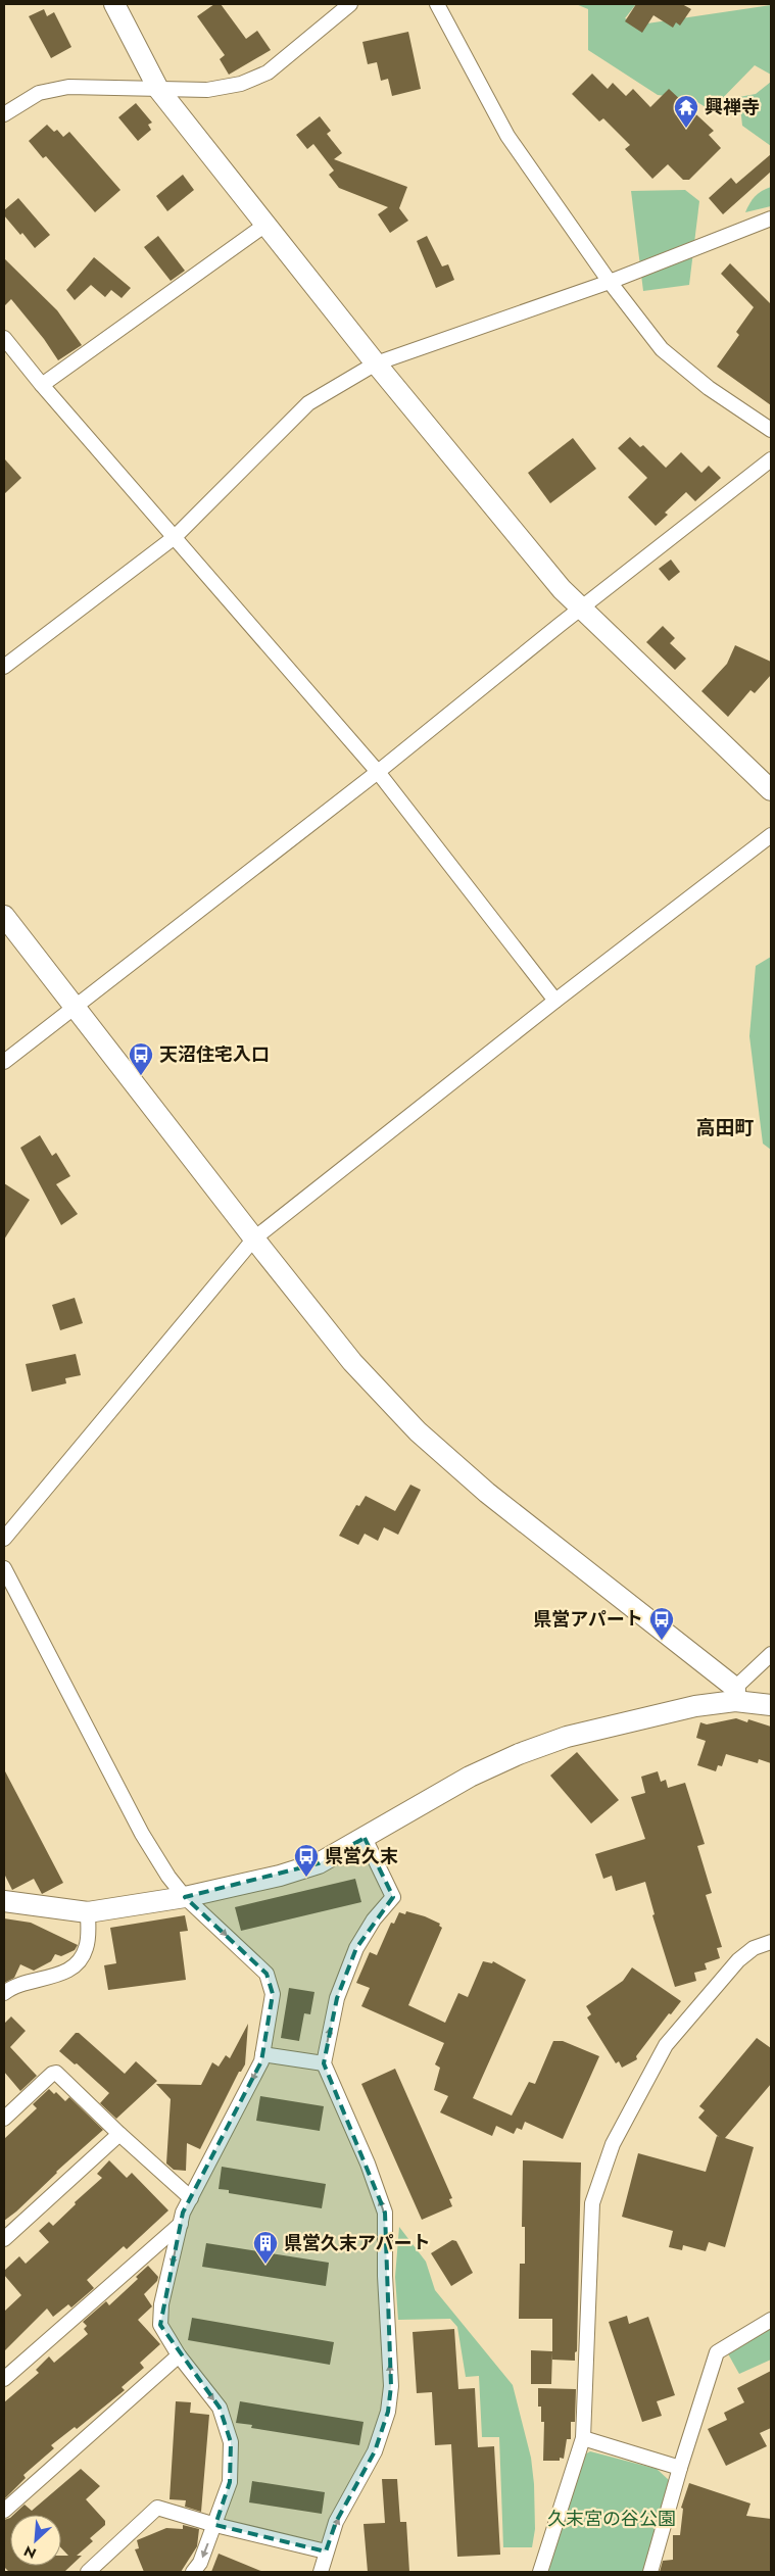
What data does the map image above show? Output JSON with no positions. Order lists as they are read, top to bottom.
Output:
{
  "districts": ["高田町"],
  "parks": ["久末宮の谷公園"],
  "places": {
    "temple": ["興禅寺"],
    "bus stop": ["天沼住宅入口", "県営アパート", "県営久末"],
    "building": ["県営久末アパート"]
  },
  "north": "bottom left"
}
